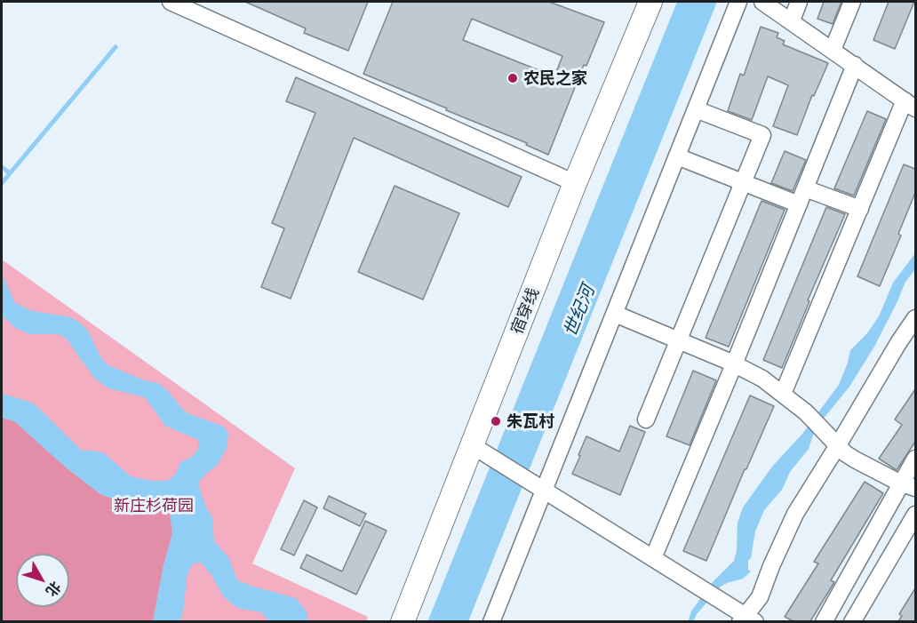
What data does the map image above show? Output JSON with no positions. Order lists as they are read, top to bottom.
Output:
{
  "streets": {
    "main road": ["宿穿线"]
  },
  "water": ["世纪河"],
  "parks": ["新庄杉荷园"],
  "places": ["农民之家", "朱瓦村"],
  "north": "bottom right"
}
